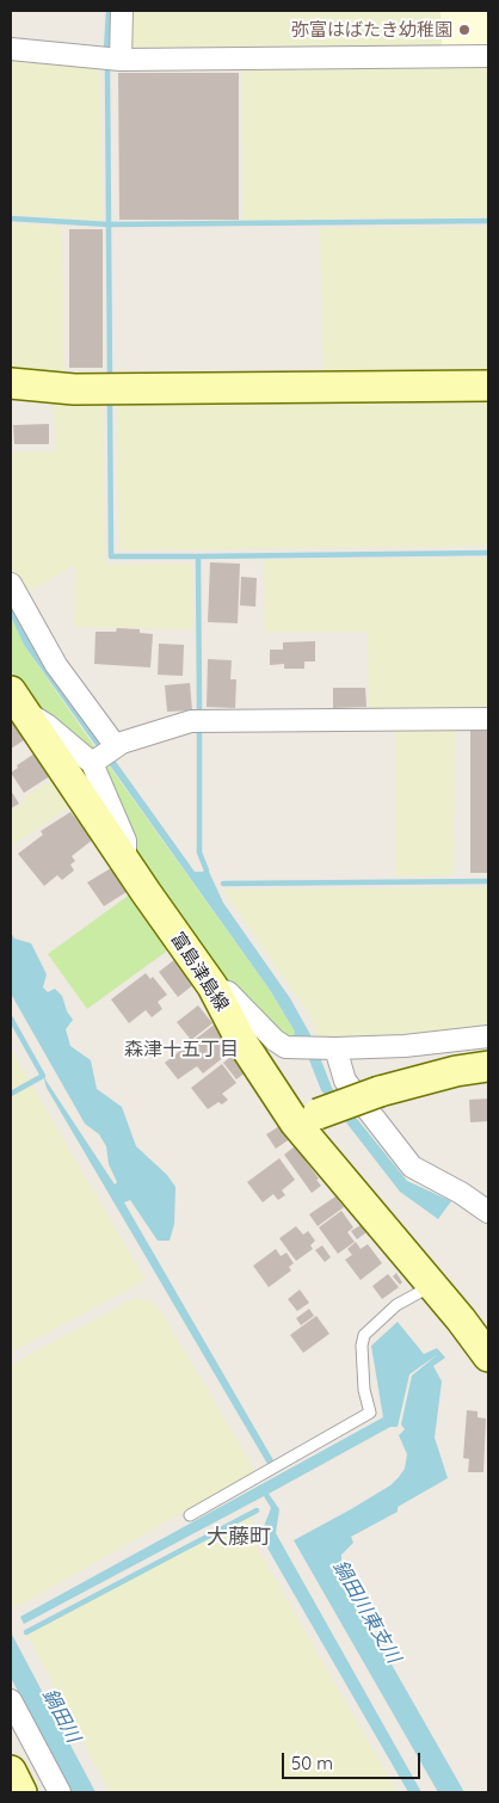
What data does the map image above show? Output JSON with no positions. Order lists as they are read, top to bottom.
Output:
{
  "streets": {
    "main road": ["富島津島線"]
  },
  "districts": ["森津十五丁目", "大藤町"],
  "water": ["鍋田川東支川", "鍋田川"],
  "places": ["弥富はばたき幼稚園"],
  "scale_bar": "50 m"
}
